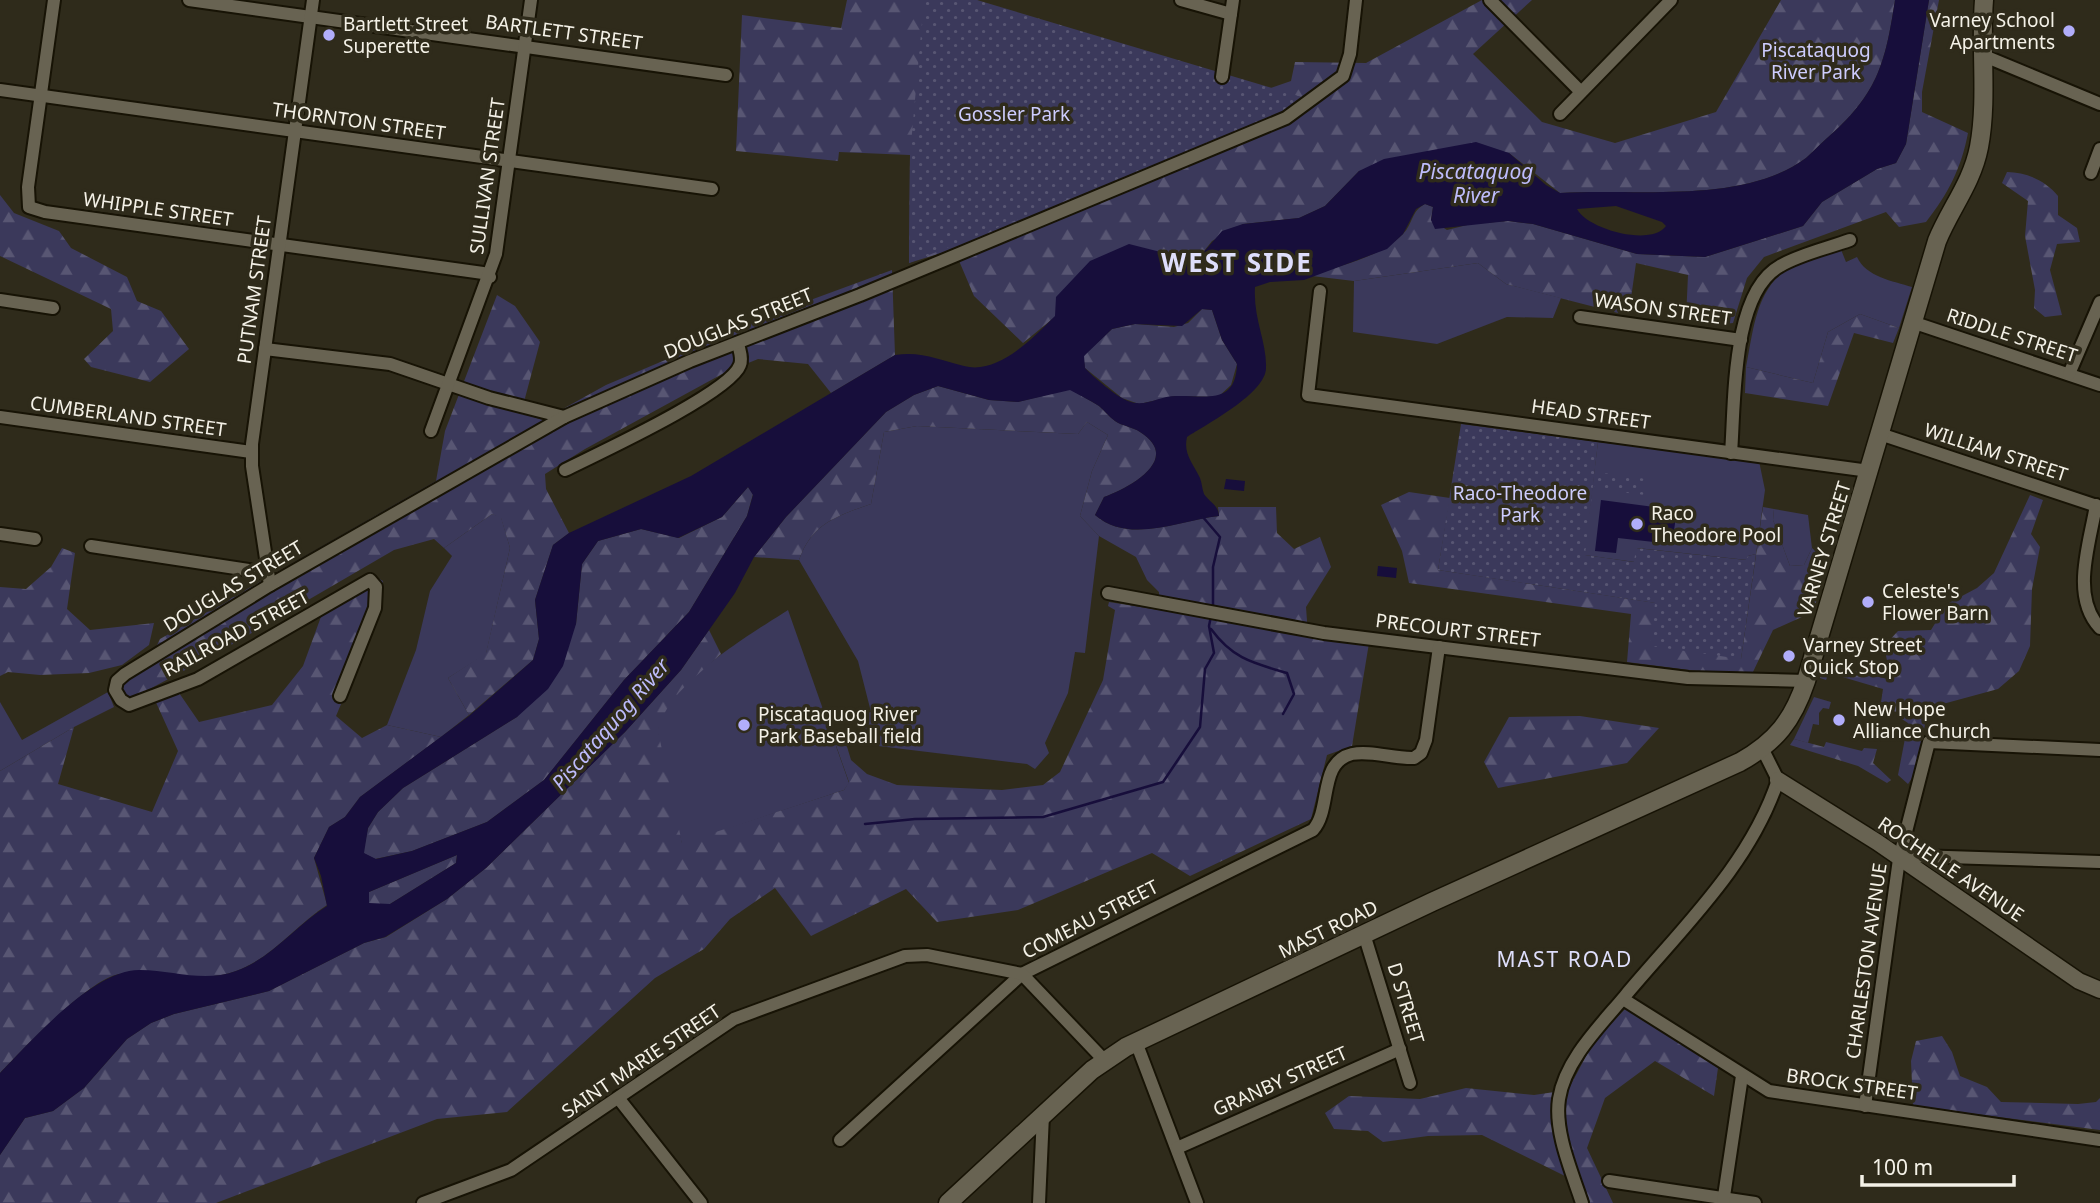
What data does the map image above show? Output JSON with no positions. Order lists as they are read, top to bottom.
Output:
{
  "streets": {
    "main road": ["VARNEY STREET", "MAST ROAD"],
    "street": [
      "BARTLETT STREET",
      "THORNTON STREET",
      "SULLIVAN STREET",
      "WHIPPLE STREET",
      "PUTNAM STREET",
      "WASON STREET",
      "DOUGLAS STREET",
      "RIDDLE STREET",
      "HEAD STREET",
      "CUMBERLAND STREET",
      "WILLIAM STREET",
      "PRECOURT STREET",
      "RAILROAD STREET",
      "ROCHELLE AVENUE",
      "COMEAU STREET",
      "CHARLESTON AVENUE",
      "D STREET",
      "SAINT MARIE STREET",
      "GRANBY STREET",
      "BROCK STREET"
    ]
  },
  "crossings": [
    ["BARTLETT STREET", "SULLIVAN STREET"],
    ["BARTLETT STREET", "PUTNAM STREET"],
    ["THORNTON STREET", "SULLIVAN STREET"],
    ["THORNTON STREET", "WHIPPLE STREET"],
    ["THORNTON STREET", "PUTNAM STREET"],
    ["SULLIVAN STREET", "WHIPPLE STREET"],
    ["WHIPPLE STREET", "PUTNAM STREET"],
    ["PUTNAM STREET", "DOUGLAS STREET"],
    ["PUTNAM STREET", "CUMBERLAND STREET"],
    ["DOUGLAS STREET", "RAILROAD STREET"],
    ["RIDDLE STREET", "VARNEY STREET"],
    ["HEAD STREET", "VARNEY STREET"],
    ["WILLIAM STREET", "VARNEY STREET"],
    ["VARNEY STREET", "PRECOURT STREET"],
    ["VARNEY STREET", "MAST ROAD"],
    ["PRECOURT STREET", "COMEAU STREET"],
    ["ROCHELLE AVENUE", "CHARLESTON AVENUE"],
    ["COMEAU STREET", "SAINT MARIE STREET"],
    ["MAST ROAD", "D STREET"],
    ["CHARLESTON AVENUE", "BROCK STREET"],
    ["D STREET", "GRANBY STREET"]
  ],
  "districts": ["WEST SIDE", "MAST ROAD"],
  "water": ["Piscataquog River"],
  "parks": ["Piscataquog River Park", "Gossler Park", "Raco-Theodore Park"],
  "places": [
    "Varney School Apartments",
    "Bartlett Street Superette",
    "Raco Theodore Pool",
    "Celeste's Flower Barn",
    "Varney Street Quick Stop",
    "New Hope Alliance Church",
    "Piscataquog River Park Baseball field"
  ],
  "scale_bar": "100 m"
}
